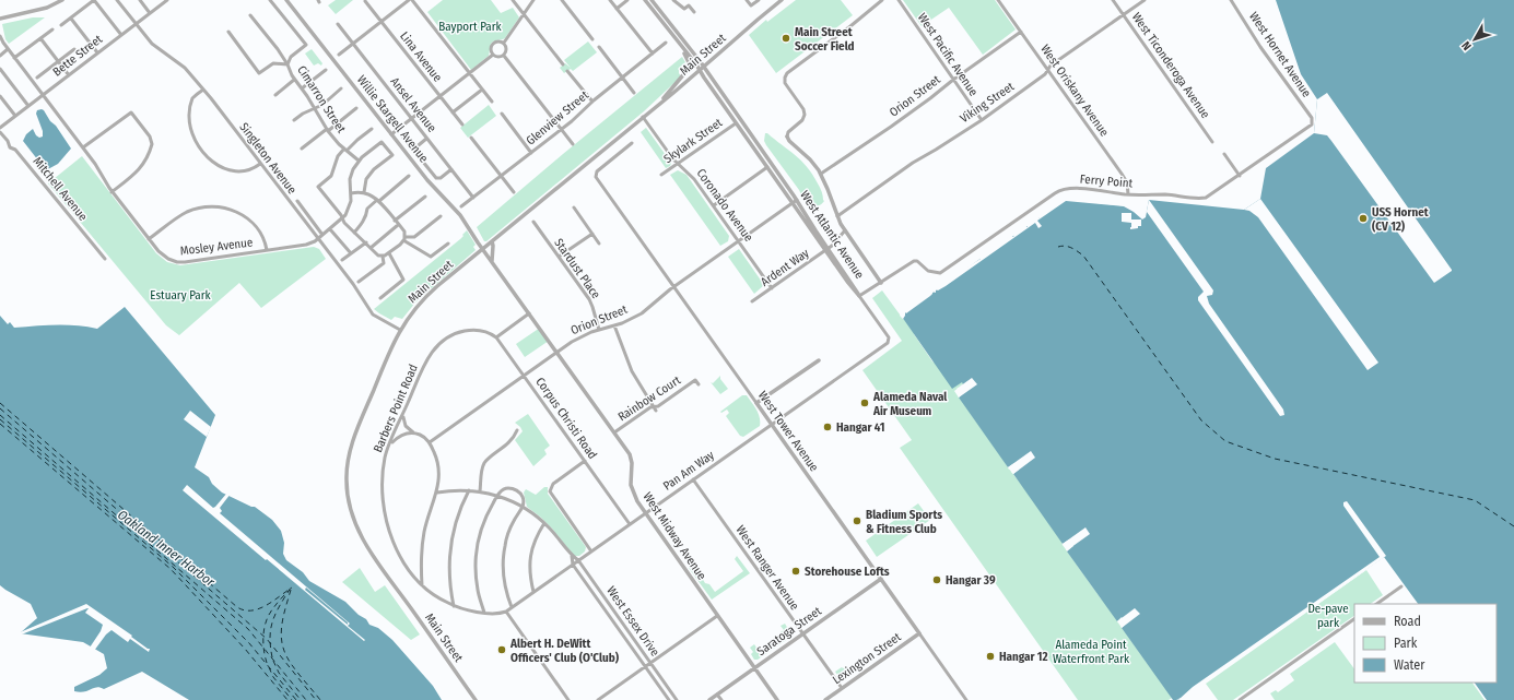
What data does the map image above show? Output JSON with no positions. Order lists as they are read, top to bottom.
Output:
{
  "streets": {
    "street": [
      "Main Street",
      "West Pacific Avenue",
      "West Hornet Avenue",
      "Bette Street",
      "Lina Avenue",
      "West Ticonderoga Avenue",
      "West Oriskany Avenue",
      "Orion Street",
      "Cimarron Street",
      "Viking Street",
      "Ansel Avenue",
      "Glenview Street",
      "Willie Stargell Avenue",
      "Skylark Street",
      "Singleton Avenue",
      "Ferry Point",
      "Mitchell Avenue",
      "Coronado Avenue",
      "West Atlantic Avenue",
      "Mosley Avenue",
      "Ardent Way",
      "Stardust Place",
      "Rainbow Court",
      "Barbers Point Road",
      "Corpus Christi Road",
      "West Tower Avenue",
      "Pan Am Way",
      "West Midway Avenue",
      "West Ranger Avenue",
      "West Essex Drive",
      "Saratoga Street",
      "Lexington Street"
    ]
  },
  "crossings": [
    ["Main Street", "Willie Stargell Avenue"],
    ["Main Street", "Singleton Avenue"],
    ["Main Street", "Coronado Avenue"],
    ["Main Street", "West Atlantic Avenue"],
    ["Main Street", "West Midway Avenue"],
    ["West Pacific Avenue", "Orion Street"],
    ["West Pacific Avenue", "Viking Street"],
    ["West Hornet Avenue", "Ferry Point"],
    ["Bette Street", "Singleton Avenue"],
    ["Bette Street", "Mosley Avenue"],
    ["West Ticonderoga Avenue", "Viking Street"],
    ["West Oriskany Avenue", "Orion Street"],
    ["West Oriskany Avenue", "Viking Street"],
    ["West Oriskany Avenue", "Ferry Point"],
    ["Orion Street", "Coronado Avenue"],
    ["Orion Street", "West Atlantic Avenue"],
    ["Orion Street", "Stardust Place"],
    ["Orion Street", "Corpus Christi Road"],
    ["Orion Street", "West Tower Avenue"],
    ["Orion Street", "West Midway Avenue"],
    ["Cimarron Street", "Mosley Avenue"],
    ["Viking Street", "West Atlantic Avenue"],
    ["Ansel Avenue", "Glenview Street"],
    ["Willie Stargell Avenue", "West Midway Avenue"],
    ["Skylark Street", "Coronado Avenue"],
    ["Skylark Street", "West Atlantic Avenue"],
    ["Singleton Avenue", "Mosley Avenue"],
    ["Ferry Point", "West Atlantic Avenue"],
    ["Ferry Point", "Pan Am Way"],
    ["Coronado Avenue", "Ardent Way"],
    ["West Atlantic Avenue", "Ardent Way"],
    ["West Atlantic Avenue", "Pan Am Way"],
    ["Rainbow Court", "West Midway Avenue"],
    ["Barbers Point Road", "Corpus Christi Road"],
    ["Barbers Point Road", "Pan Am Way"],
    ["Corpus Christi Road", "Pan Am Way"],
    ["West Tower Avenue", "Pan Am Way"],
    ["West Tower Avenue", "Saratoga Street"],
    ["West Tower Avenue", "Lexington Street"],
    ["Pan Am Way", "West Midway Avenue"],
    ["Pan Am Way", "West Ranger Avenue"],
    ["Pan Am Way", "West Essex Drive"],
    ["West Midway Avenue", "Saratoga Street"],
    ["West Ranger Avenue", "Saratoga Street"],
    ["West Ranger Avenue", "Lexington Street"]
  ],
  "water": ["Oakland Inner Harbor"],
  "parks": [
    "Bayport Park",
    "Estuary Park",
    "De-pave park",
    "Alameda Point Waterfront Park"
  ],
  "places": [
    "Main Street Soccer Field",
    "USS Hornet (CV 12)",
    "Alameda Naval Air Museum",
    "Hangar 41",
    "Bladium Sports & Fitness Club",
    "Storehouse Lofts",
    "Hangar 39",
    "Albert H. DeWitt Officers' Club (O'Club)",
    "Hangar 12"
  ],
  "legend": ["Road", "Park", "Water"],
  "north": "bottom left"
}
